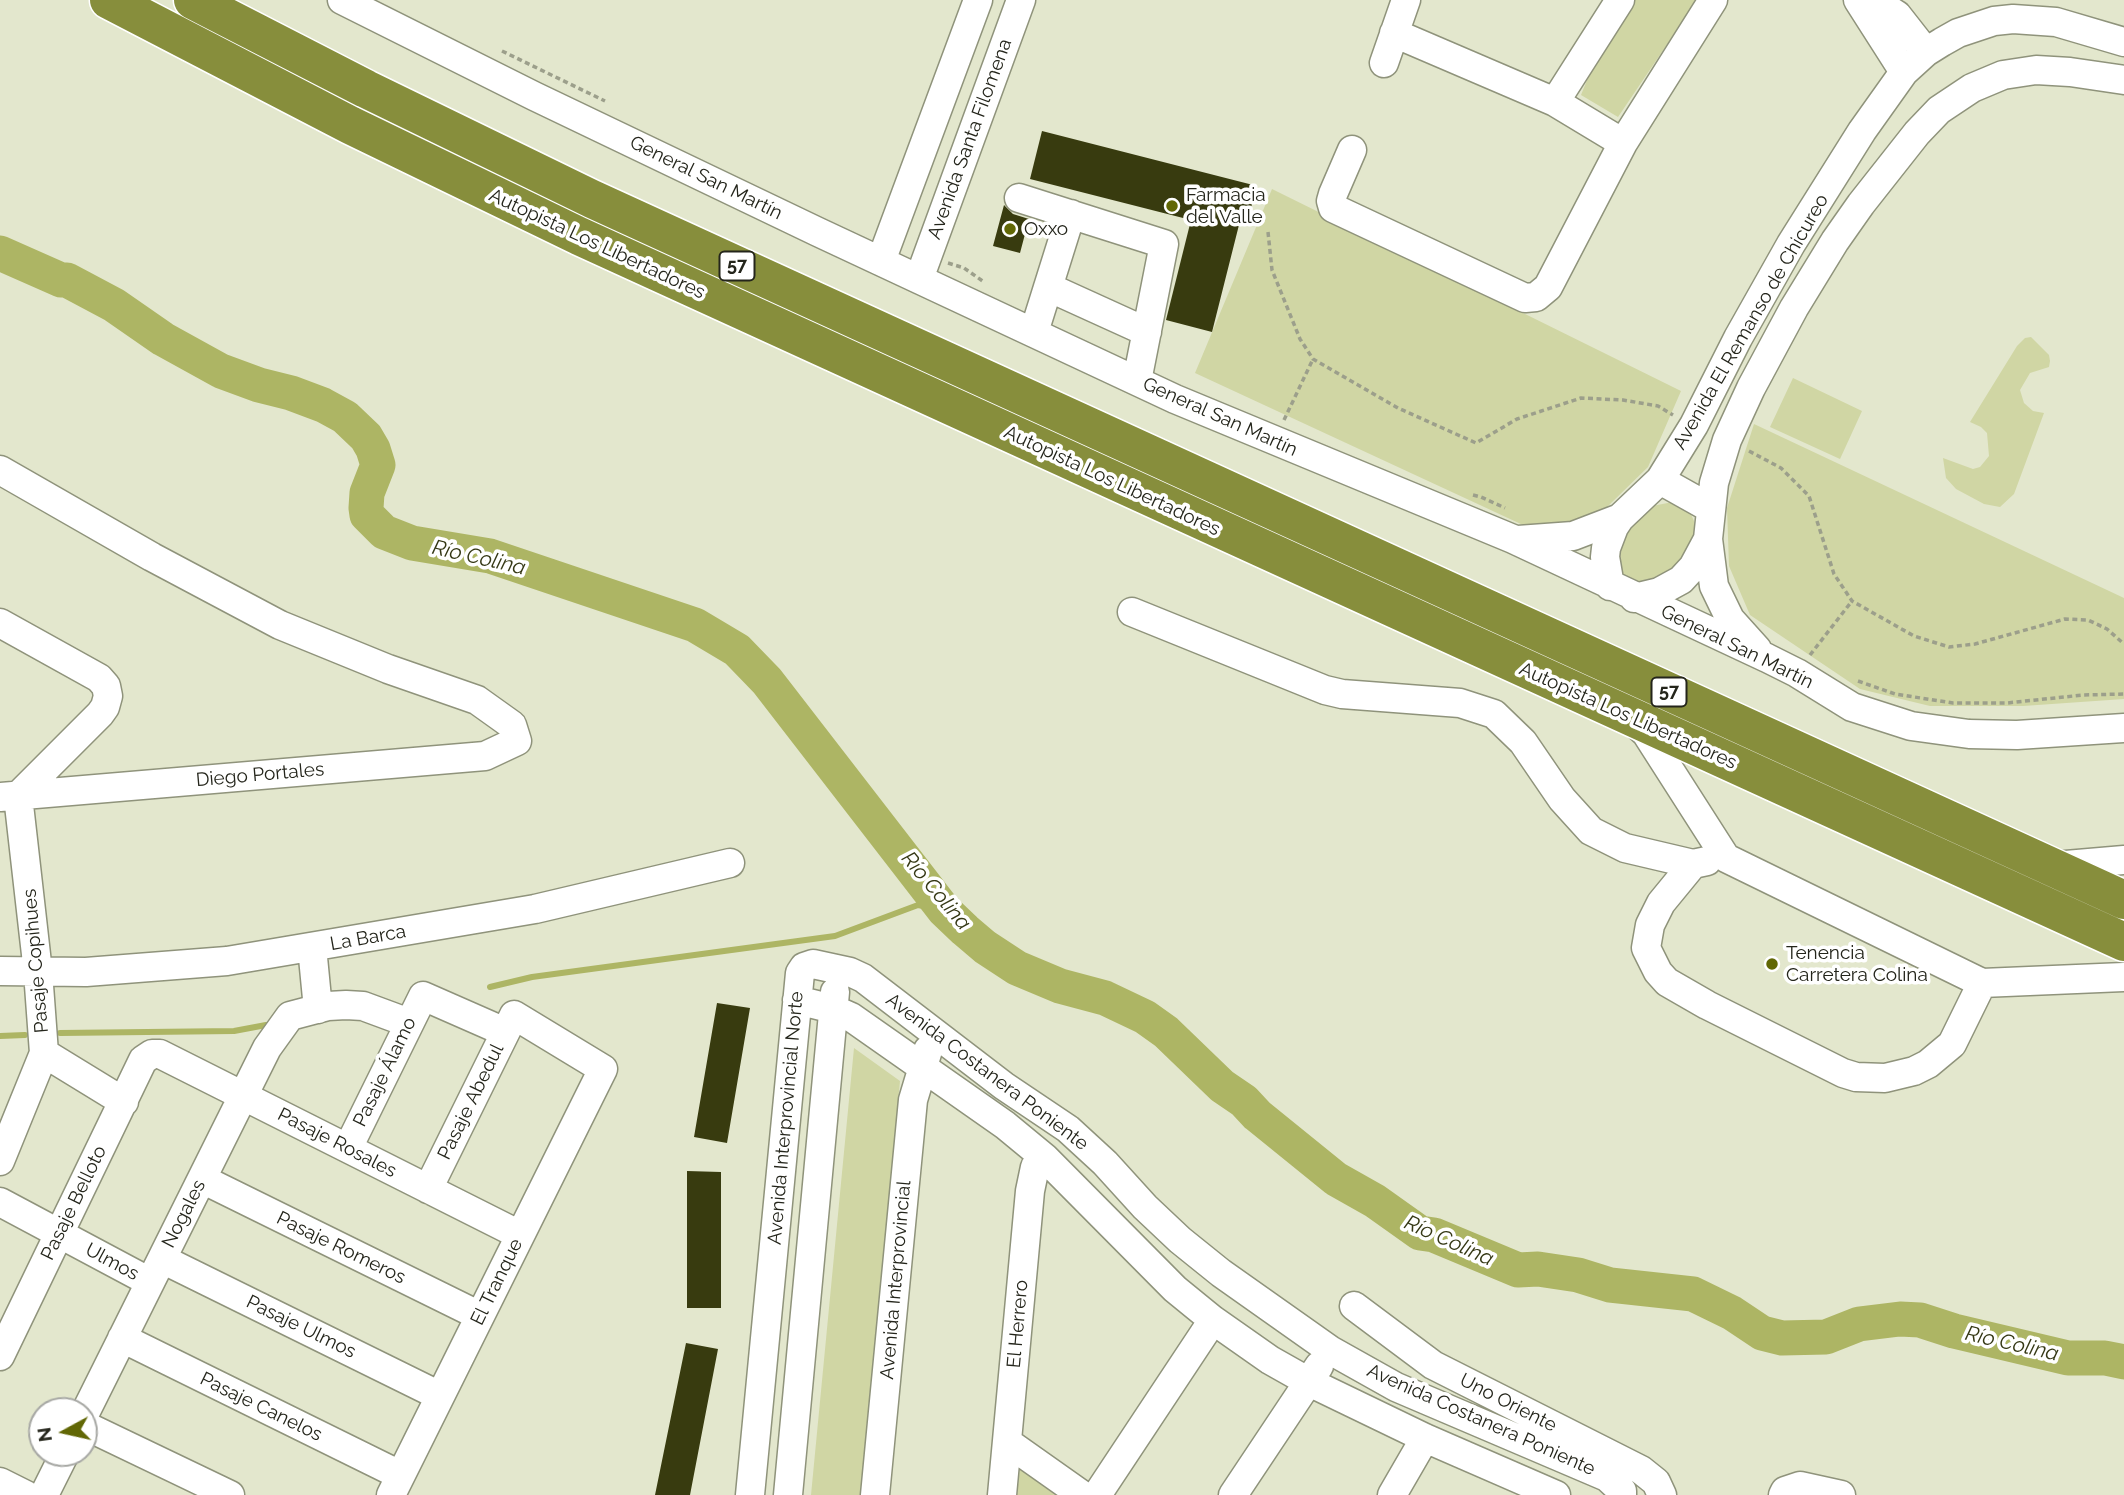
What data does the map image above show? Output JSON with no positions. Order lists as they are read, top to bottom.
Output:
{
  "streets": {
    "highway": ["Autopista Los Libertadores", "57"],
    "street": [
      "Avenida Santa Filomena",
      "General San Martín",
      "Avenida El Remanso de Chicureo",
      "Diego Portales",
      "La Barca",
      "Pasaje Copihues",
      "Pasaje Álamo",
      "Avenida Costanera Poniente",
      "Pasaje Abedul",
      "Avenida Interprovincial Norte",
      "Pasaje Rosales",
      "Pasaje Belloto",
      "Nogales",
      "Pasaje Romeros",
      "Ulmos",
      "Avenida Interprovincial",
      "El Tranque",
      "El Herrero",
      "Pasaje Ulmos",
      "Uno Oriente",
      "Pasaje Canelos"
    ]
  },
  "crossings": [
    ["Avenida Santa Filomena", "General San Martín"],
    ["General San Martín", "Avenida El Remanso de Chicureo"],
    ["Diego Portales", "Pasaje Copihues"],
    ["La Barca", "Pasaje Copihues"],
    ["Pasaje Álamo", "Pasaje Abedul"],
    ["Pasaje Álamo", "Pasaje Rosales"],
    ["Pasaje Álamo", "El Tranque"],
    ["Avenida Costanera Poniente", "Avenida Interprovincial Norte"],
    ["Avenida Costanera Poniente", "Avenida Interprovincial"],
    ["Avenida Costanera Poniente", "El Herrero"],
    ["Pasaje Abedul", "Pasaje Rosales"],
    ["Pasaje Abedul", "El Tranque"],
    ["Pasaje Rosales", "Pasaje Belloto"],
    ["Pasaje Rosales", "Nogales"],
    ["Pasaje Rosales", "El Tranque"],
    ["Pasaje Belloto", "Ulmos"],
    ["Nogales", "Pasaje Romeros"],
    ["Nogales", "Ulmos"],
    ["Nogales", "Pasaje Ulmos"],
    ["Nogales", "Pasaje Canelos"],
    ["Pasaje Romeros", "El Tranque"],
    ["Ulmos", "Pasaje Ulmos"],
    ["El Tranque", "Pasaje Ulmos"],
    ["El Tranque", "Pasaje Canelos"]
  ],
  "water": ["Río Colina"],
  "places": ["Farmacia del Valle", "Oxxo", "Tenencia Carretera Colina"],
  "north": "left"
}
